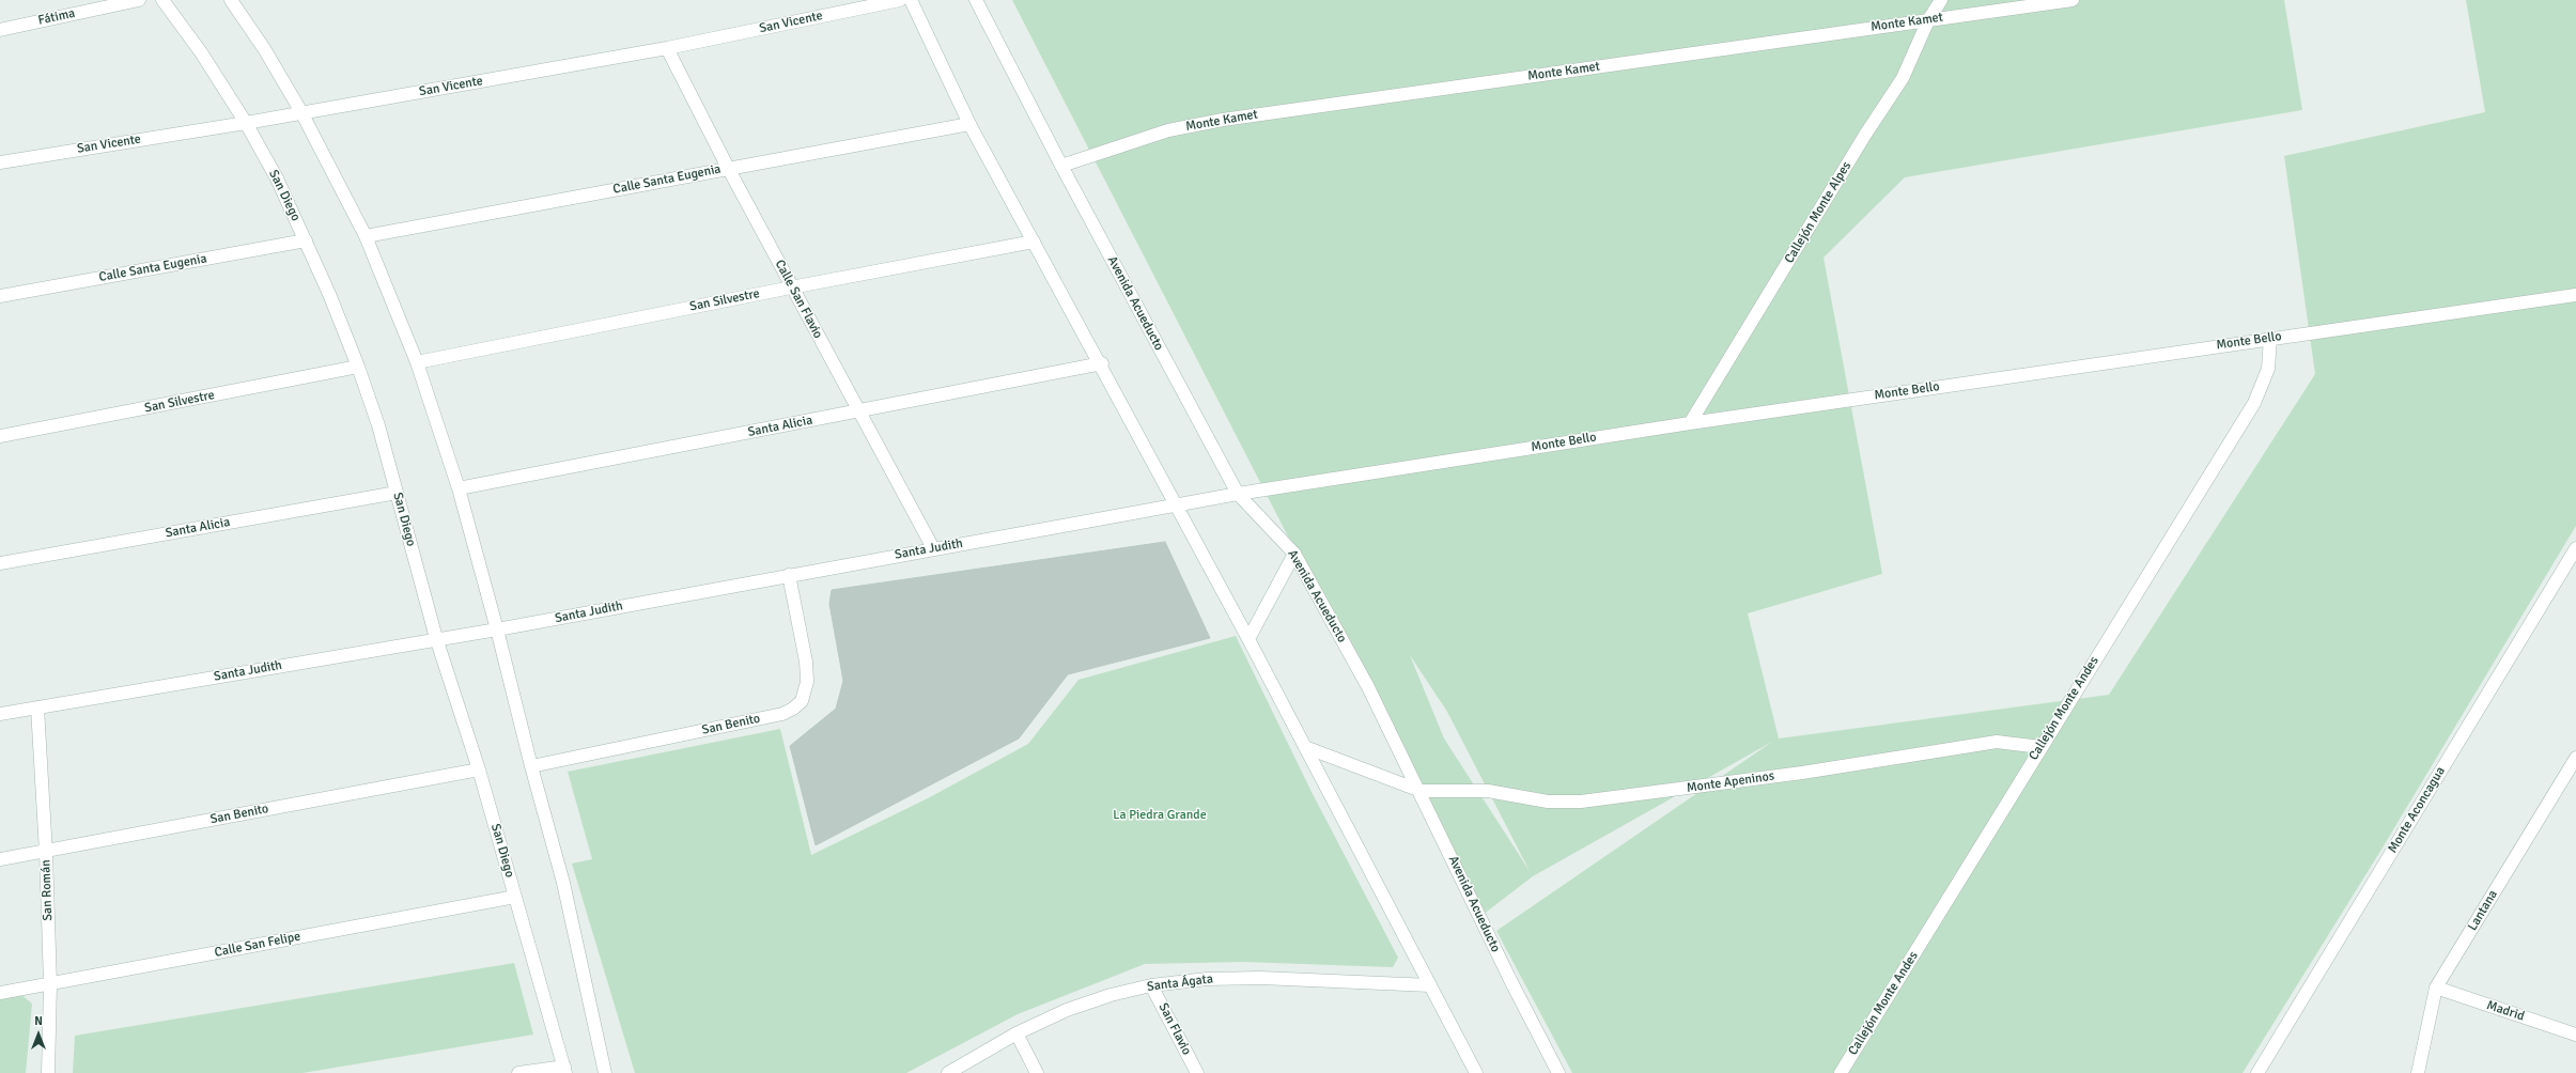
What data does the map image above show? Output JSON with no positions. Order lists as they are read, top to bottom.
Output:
{
  "streets": {
    "street": [
      "Fátima",
      "San Vicente",
      "Monte Kamet",
      "Calle Santa Eugenia",
      "San Diego",
      "Callejón Monte Alpes",
      "Calle San Flavio",
      "San Silvestre",
      "Avenida Acueducto",
      "Monte Bello",
      "Santa Alicia",
      "Santa Judith",
      "Callejón Monte Andes",
      "San Benito",
      "Monte Apeninos",
      "Monte Aconcagua",
      "San Román",
      "Lantana",
      "Calle San Felipe",
      "Santa Ágata",
      "Madrid",
      "San Flavio"
    ]
  },
  "crossings": [
    ["San Vicente", "San Diego"],
    ["San Vicente", "Calle San Flavio"],
    ["Monte Kamet", "Callejón Monte Alpes"],
    ["Monte Kamet", "Avenida Acueducto"],
    ["Calle Santa Eugenia", "San Diego"],
    ["Calle Santa Eugenia", "Calle San Flavio"],
    ["San Diego", "San Silvestre"],
    ["San Diego", "Santa Alicia"],
    ["San Diego", "Santa Judith"],
    ["San Diego", "San Benito"],
    ["San Diego", "Calle San Felipe"],
    ["Callejón Monte Alpes", "Monte Bello"],
    ["Calle San Flavio", "San Silvestre"],
    ["Calle San Flavio", "Santa Alicia"],
    ["Calle San Flavio", "Santa Judith"],
    ["Avenida Acueducto", "Monte Bello"],
    ["Avenida Acueducto", "Monte Apeninos"],
    ["Monte Bello", "Santa Judith"],
    ["Monte Bello", "Callejón Monte Andes"],
    ["Santa Judith", "San Benito"],
    ["Santa Judith", "San Román"],
    ["Callejón Monte Andes", "Monte Apeninos"],
    ["San Benito", "San Román"],
    ["San Román", "Calle San Felipe"],
    ["Lantana", "Madrid"],
    ["Santa Ágata", "San Flavio"]
  ],
  "parks": ["La Piedra Grande"],
  "north": "top"
}
